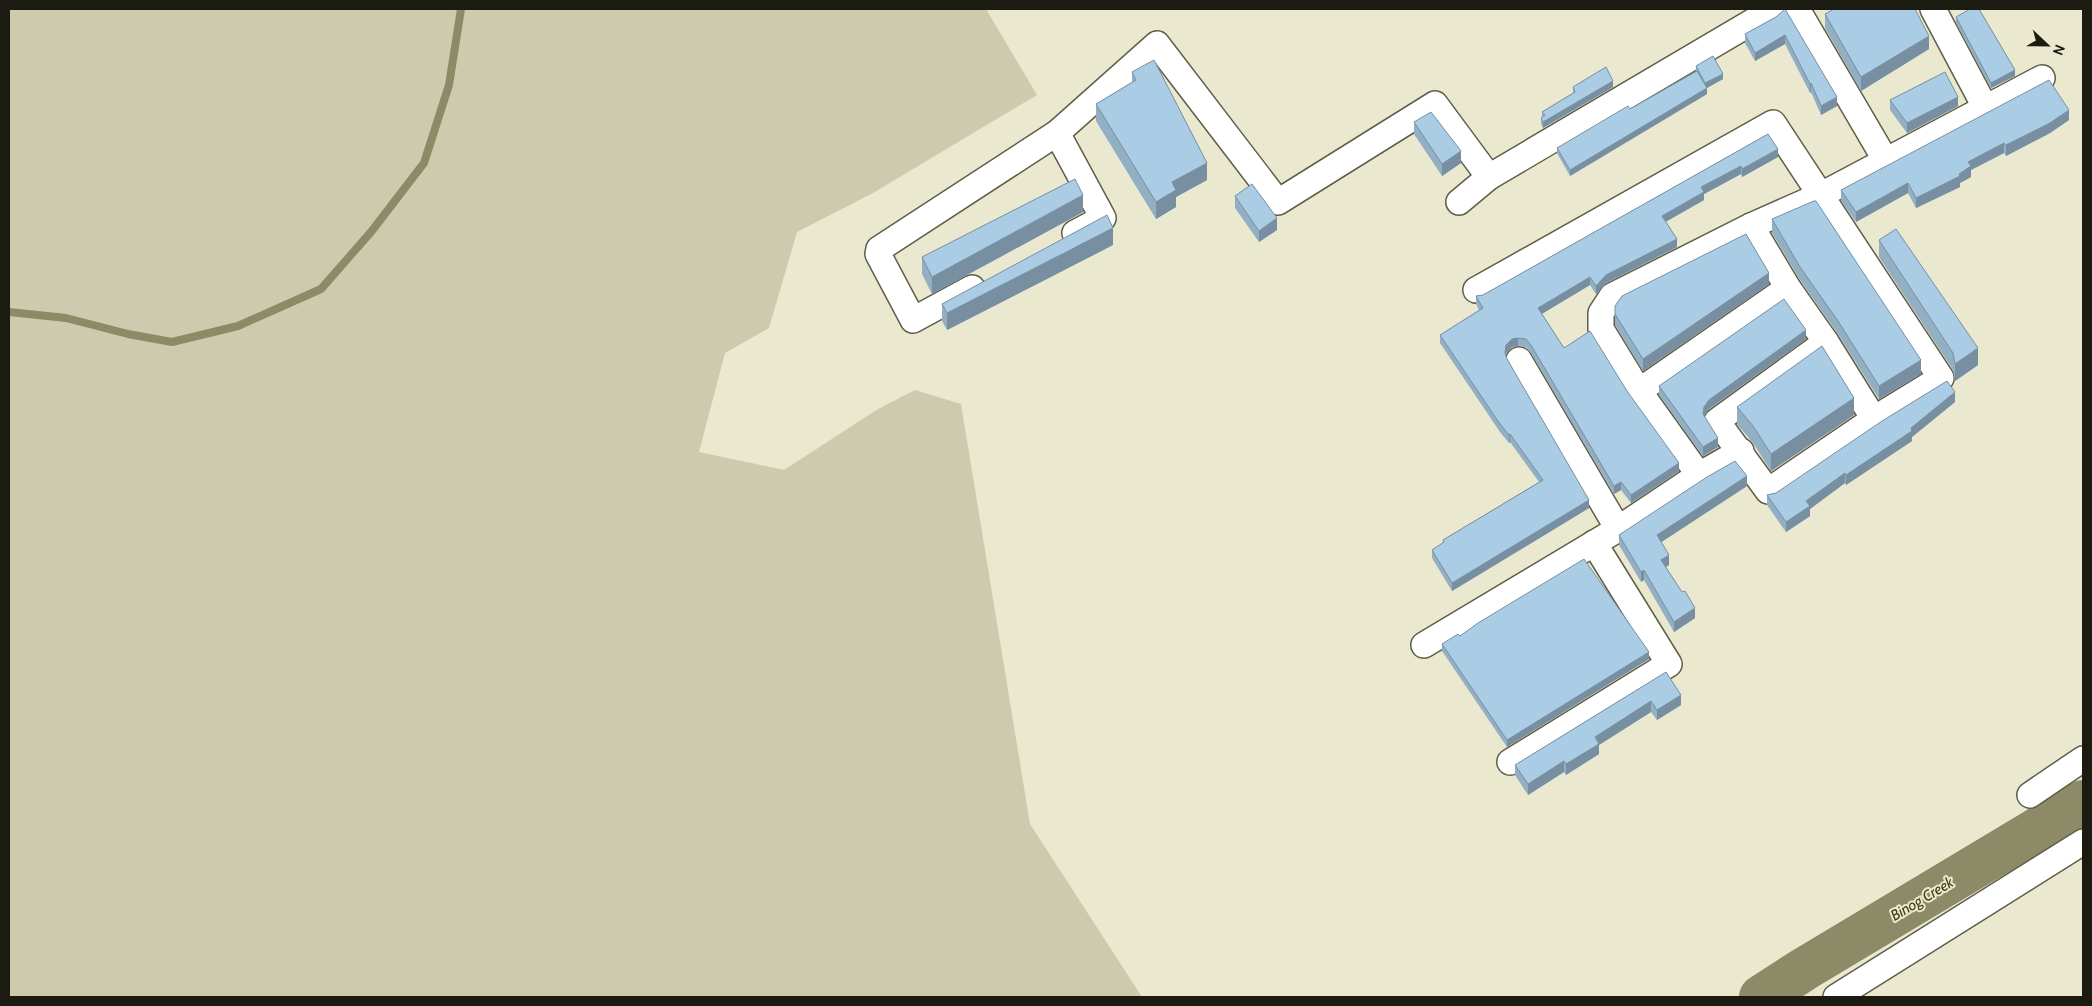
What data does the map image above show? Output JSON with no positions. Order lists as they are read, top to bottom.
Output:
{
  "water": ["Binog Creek"],
  "north": "right"
}
